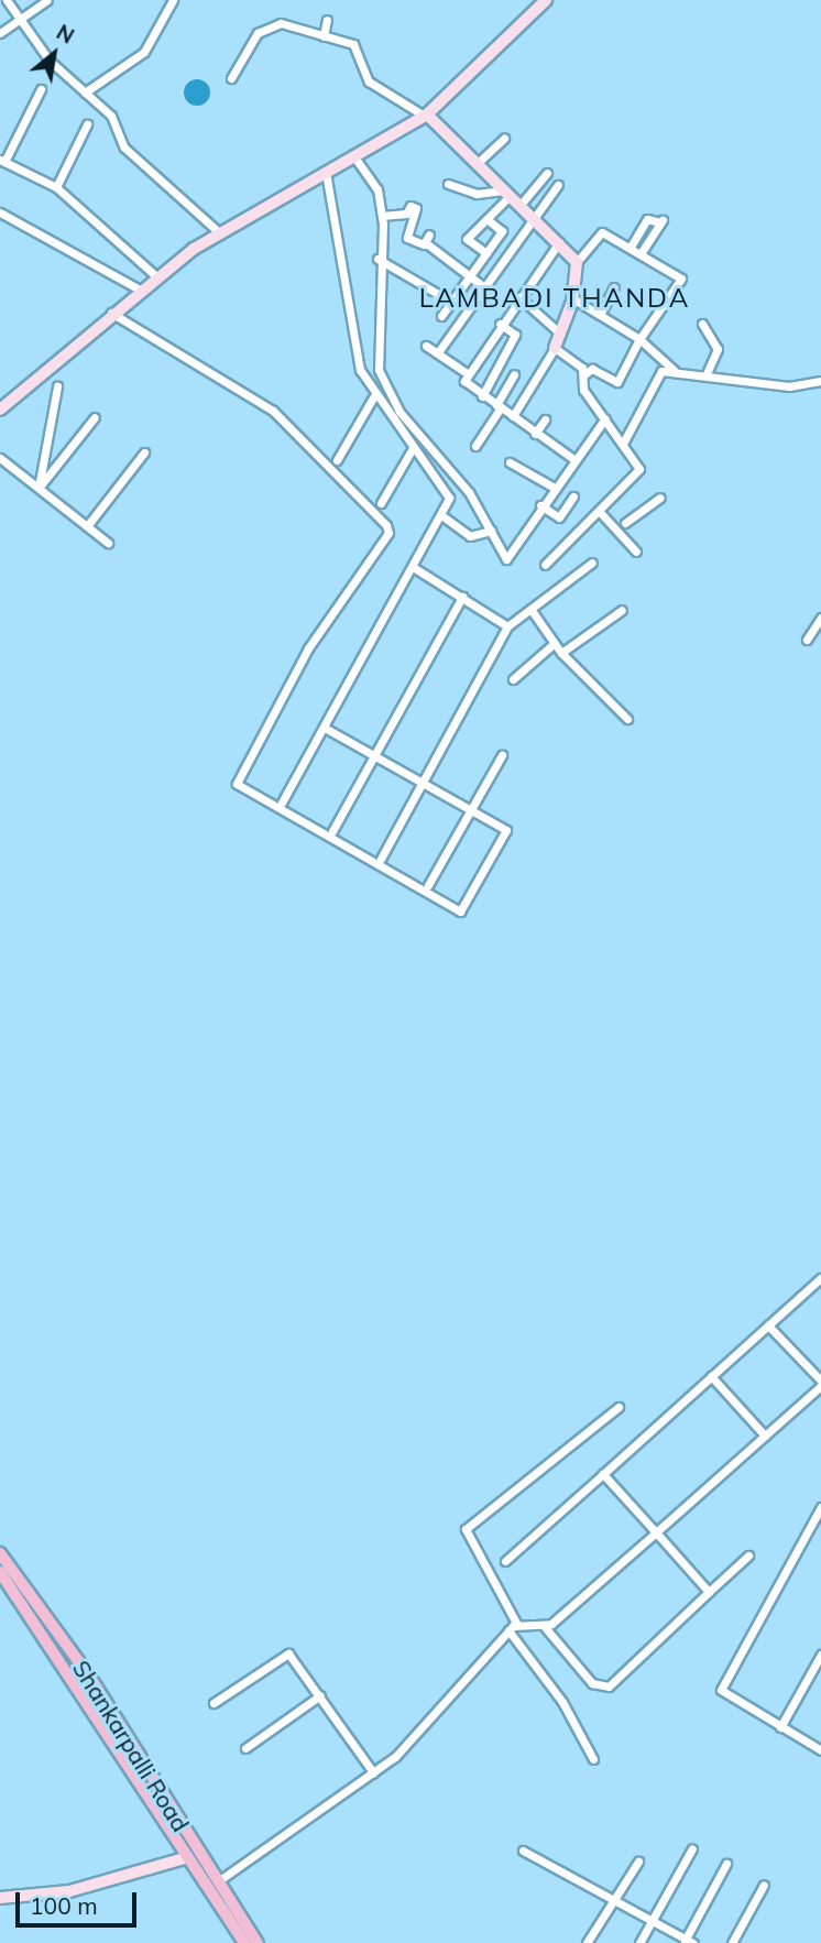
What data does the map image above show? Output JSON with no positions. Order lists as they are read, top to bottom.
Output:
{
  "streets": {
    "main road": ["Shankarpalli Road"]
  },
  "districts": ["LAMBADI THANDA"],
  "scale_bar": "100 m",
  "north": "top right"
}
